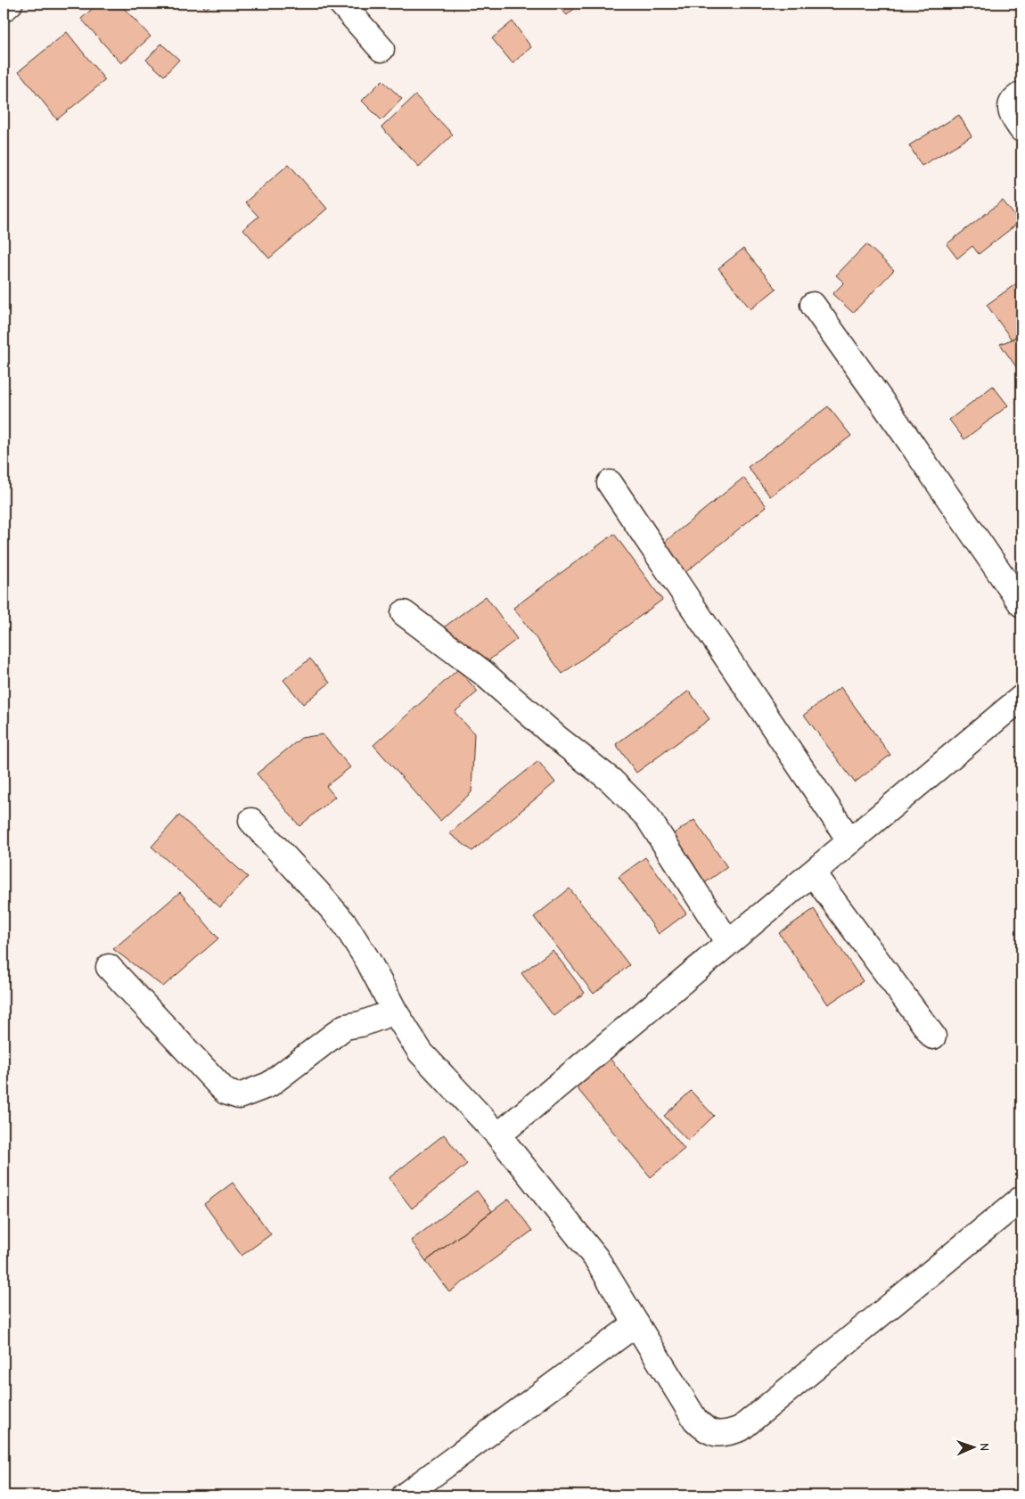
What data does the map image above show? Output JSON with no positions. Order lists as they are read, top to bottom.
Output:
{
  "north": "right"
}
